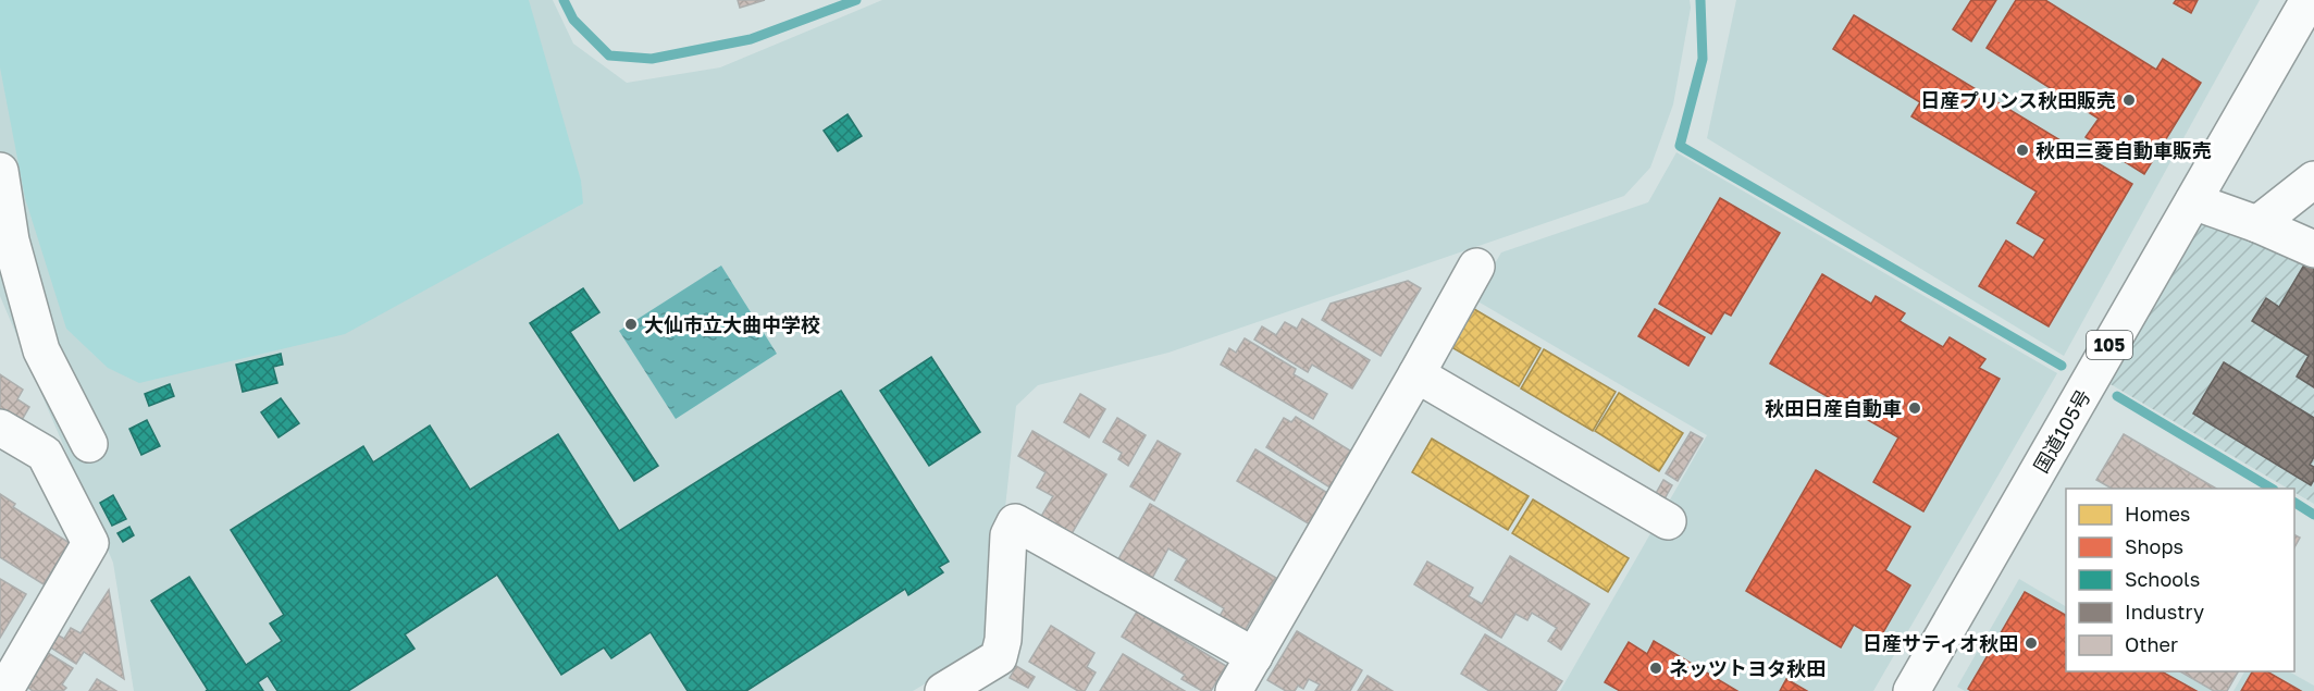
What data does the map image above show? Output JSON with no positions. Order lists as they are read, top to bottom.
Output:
{
  "streets": {
    "main road": ["105", "国道105号"]
  },
  "places": [
    "日産プリンス秋田販売",
    "秋田三菱自動車販売",
    "大仙市立大曲中学校",
    "秋田日産自動車",
    "日産サティオ秋田",
    "ネッツトヨタ秋田"
  ],
  "legend": [
    "Homes",
    "Shops",
    "Schools",
    "Industry",
    "Other"
  ]
}
